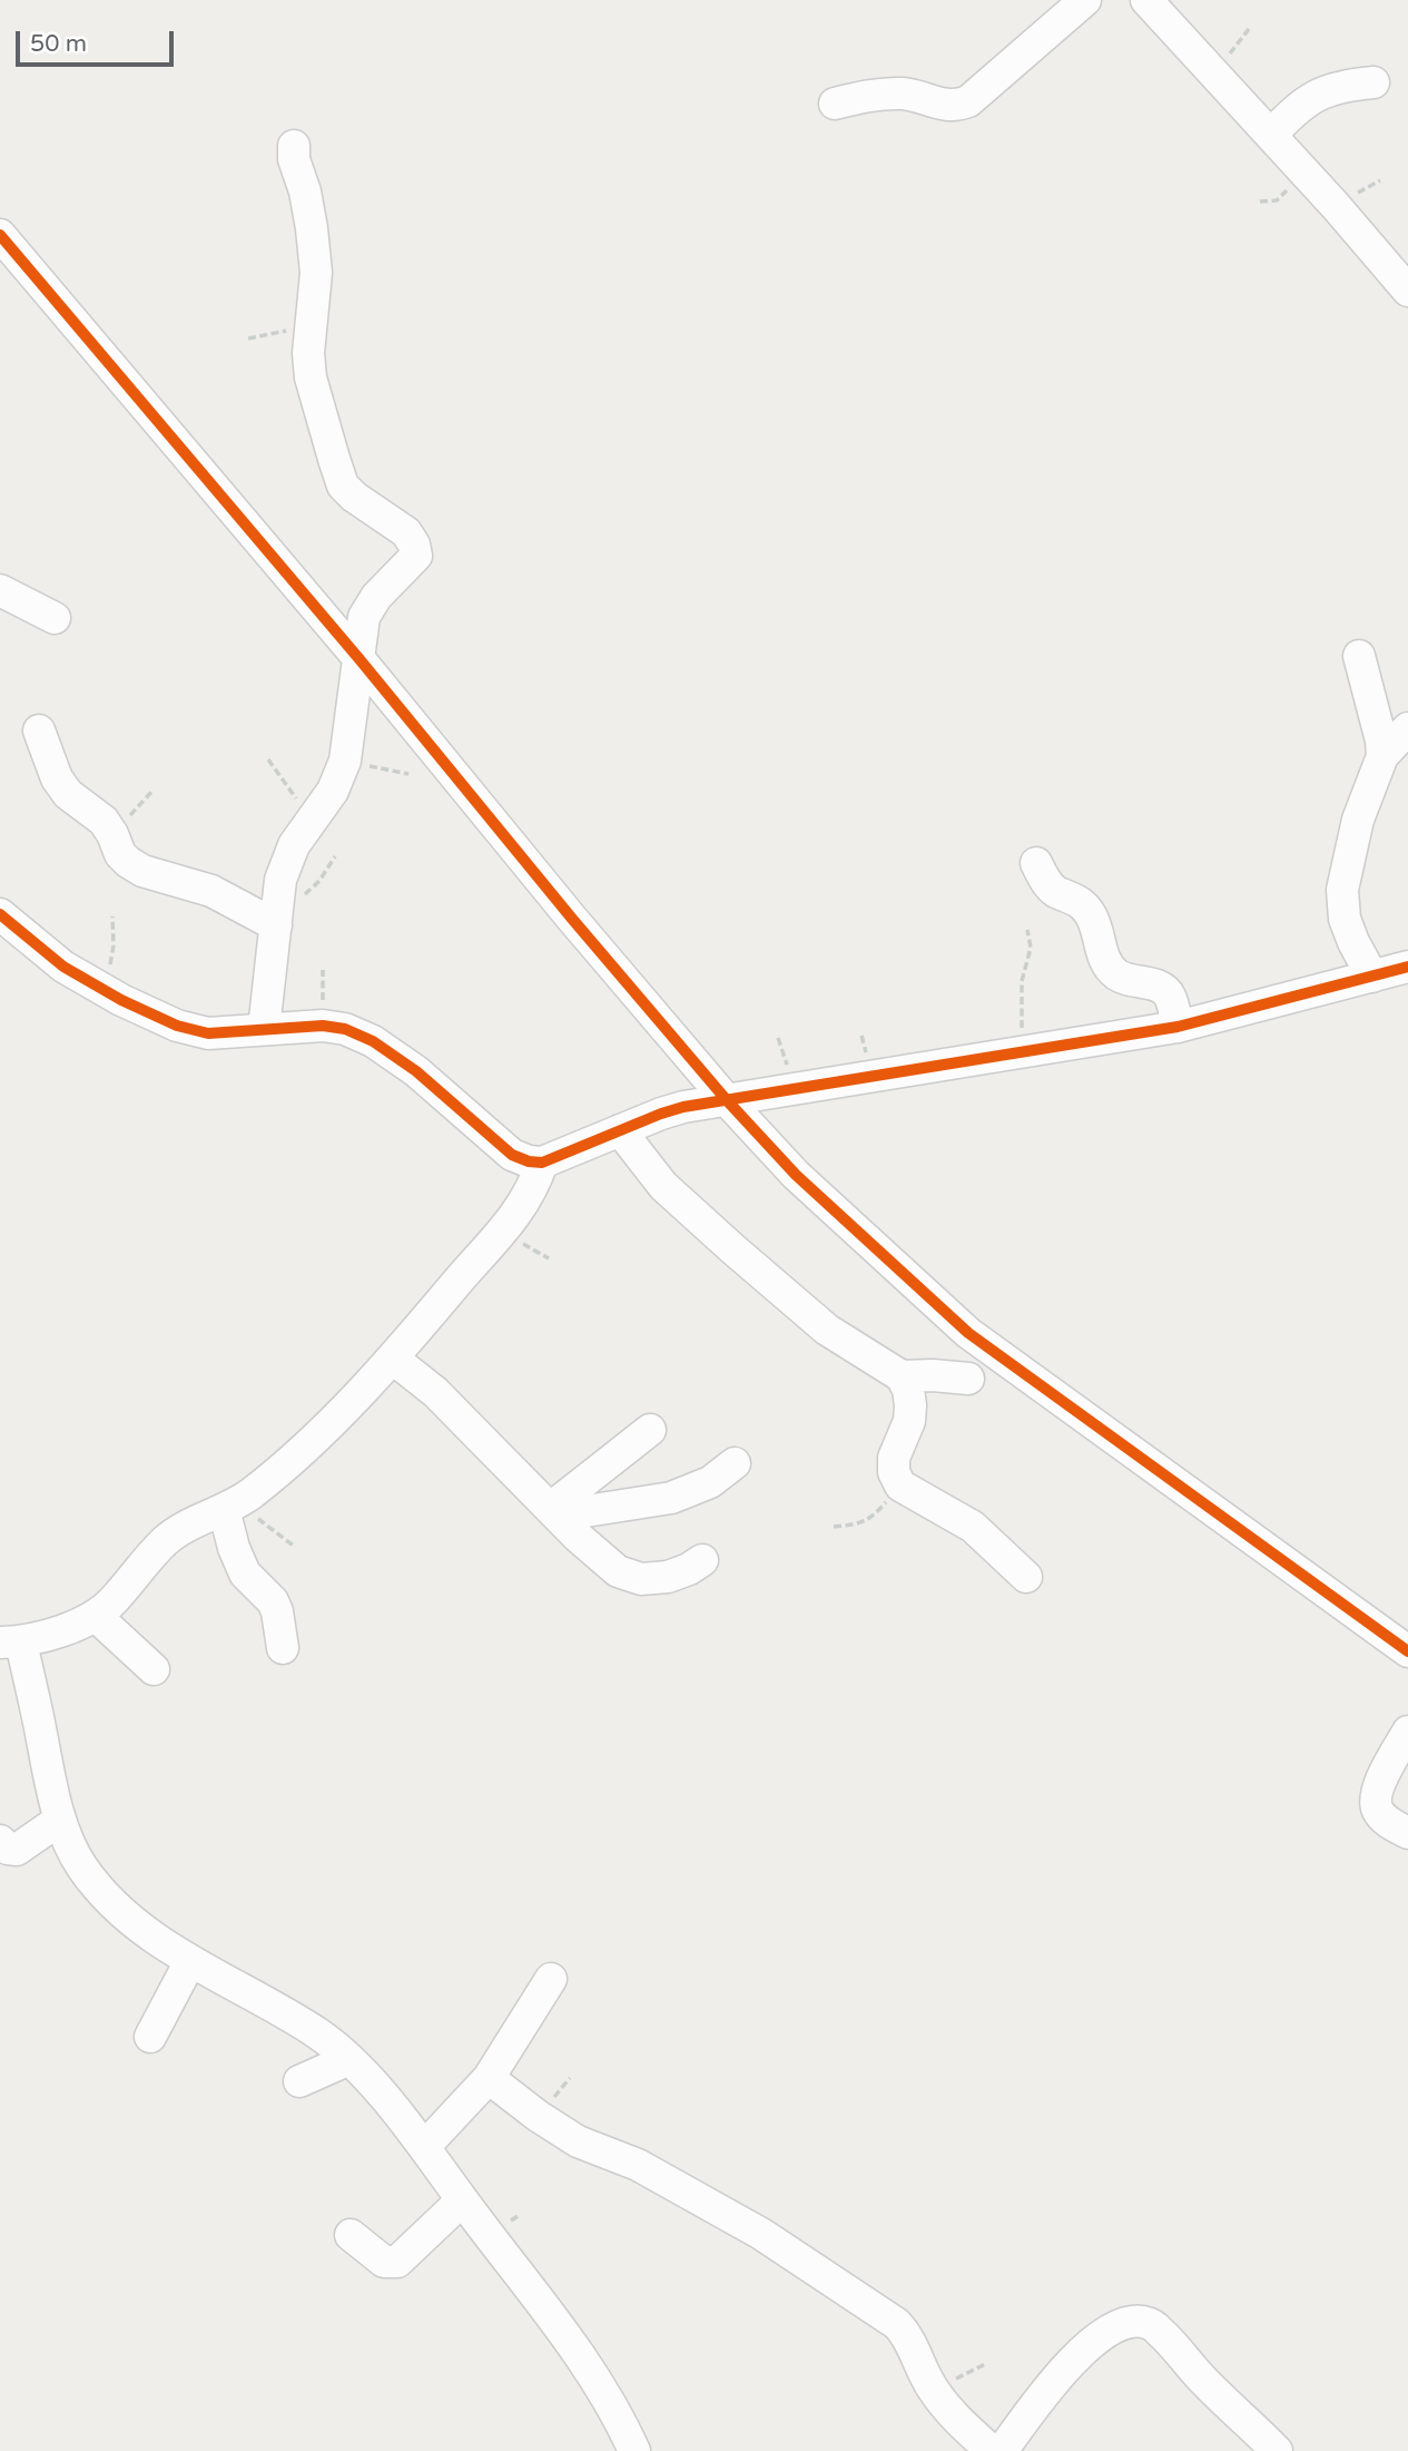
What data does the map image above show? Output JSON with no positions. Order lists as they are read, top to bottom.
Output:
{
  "scale_bar": "50 m"
}
